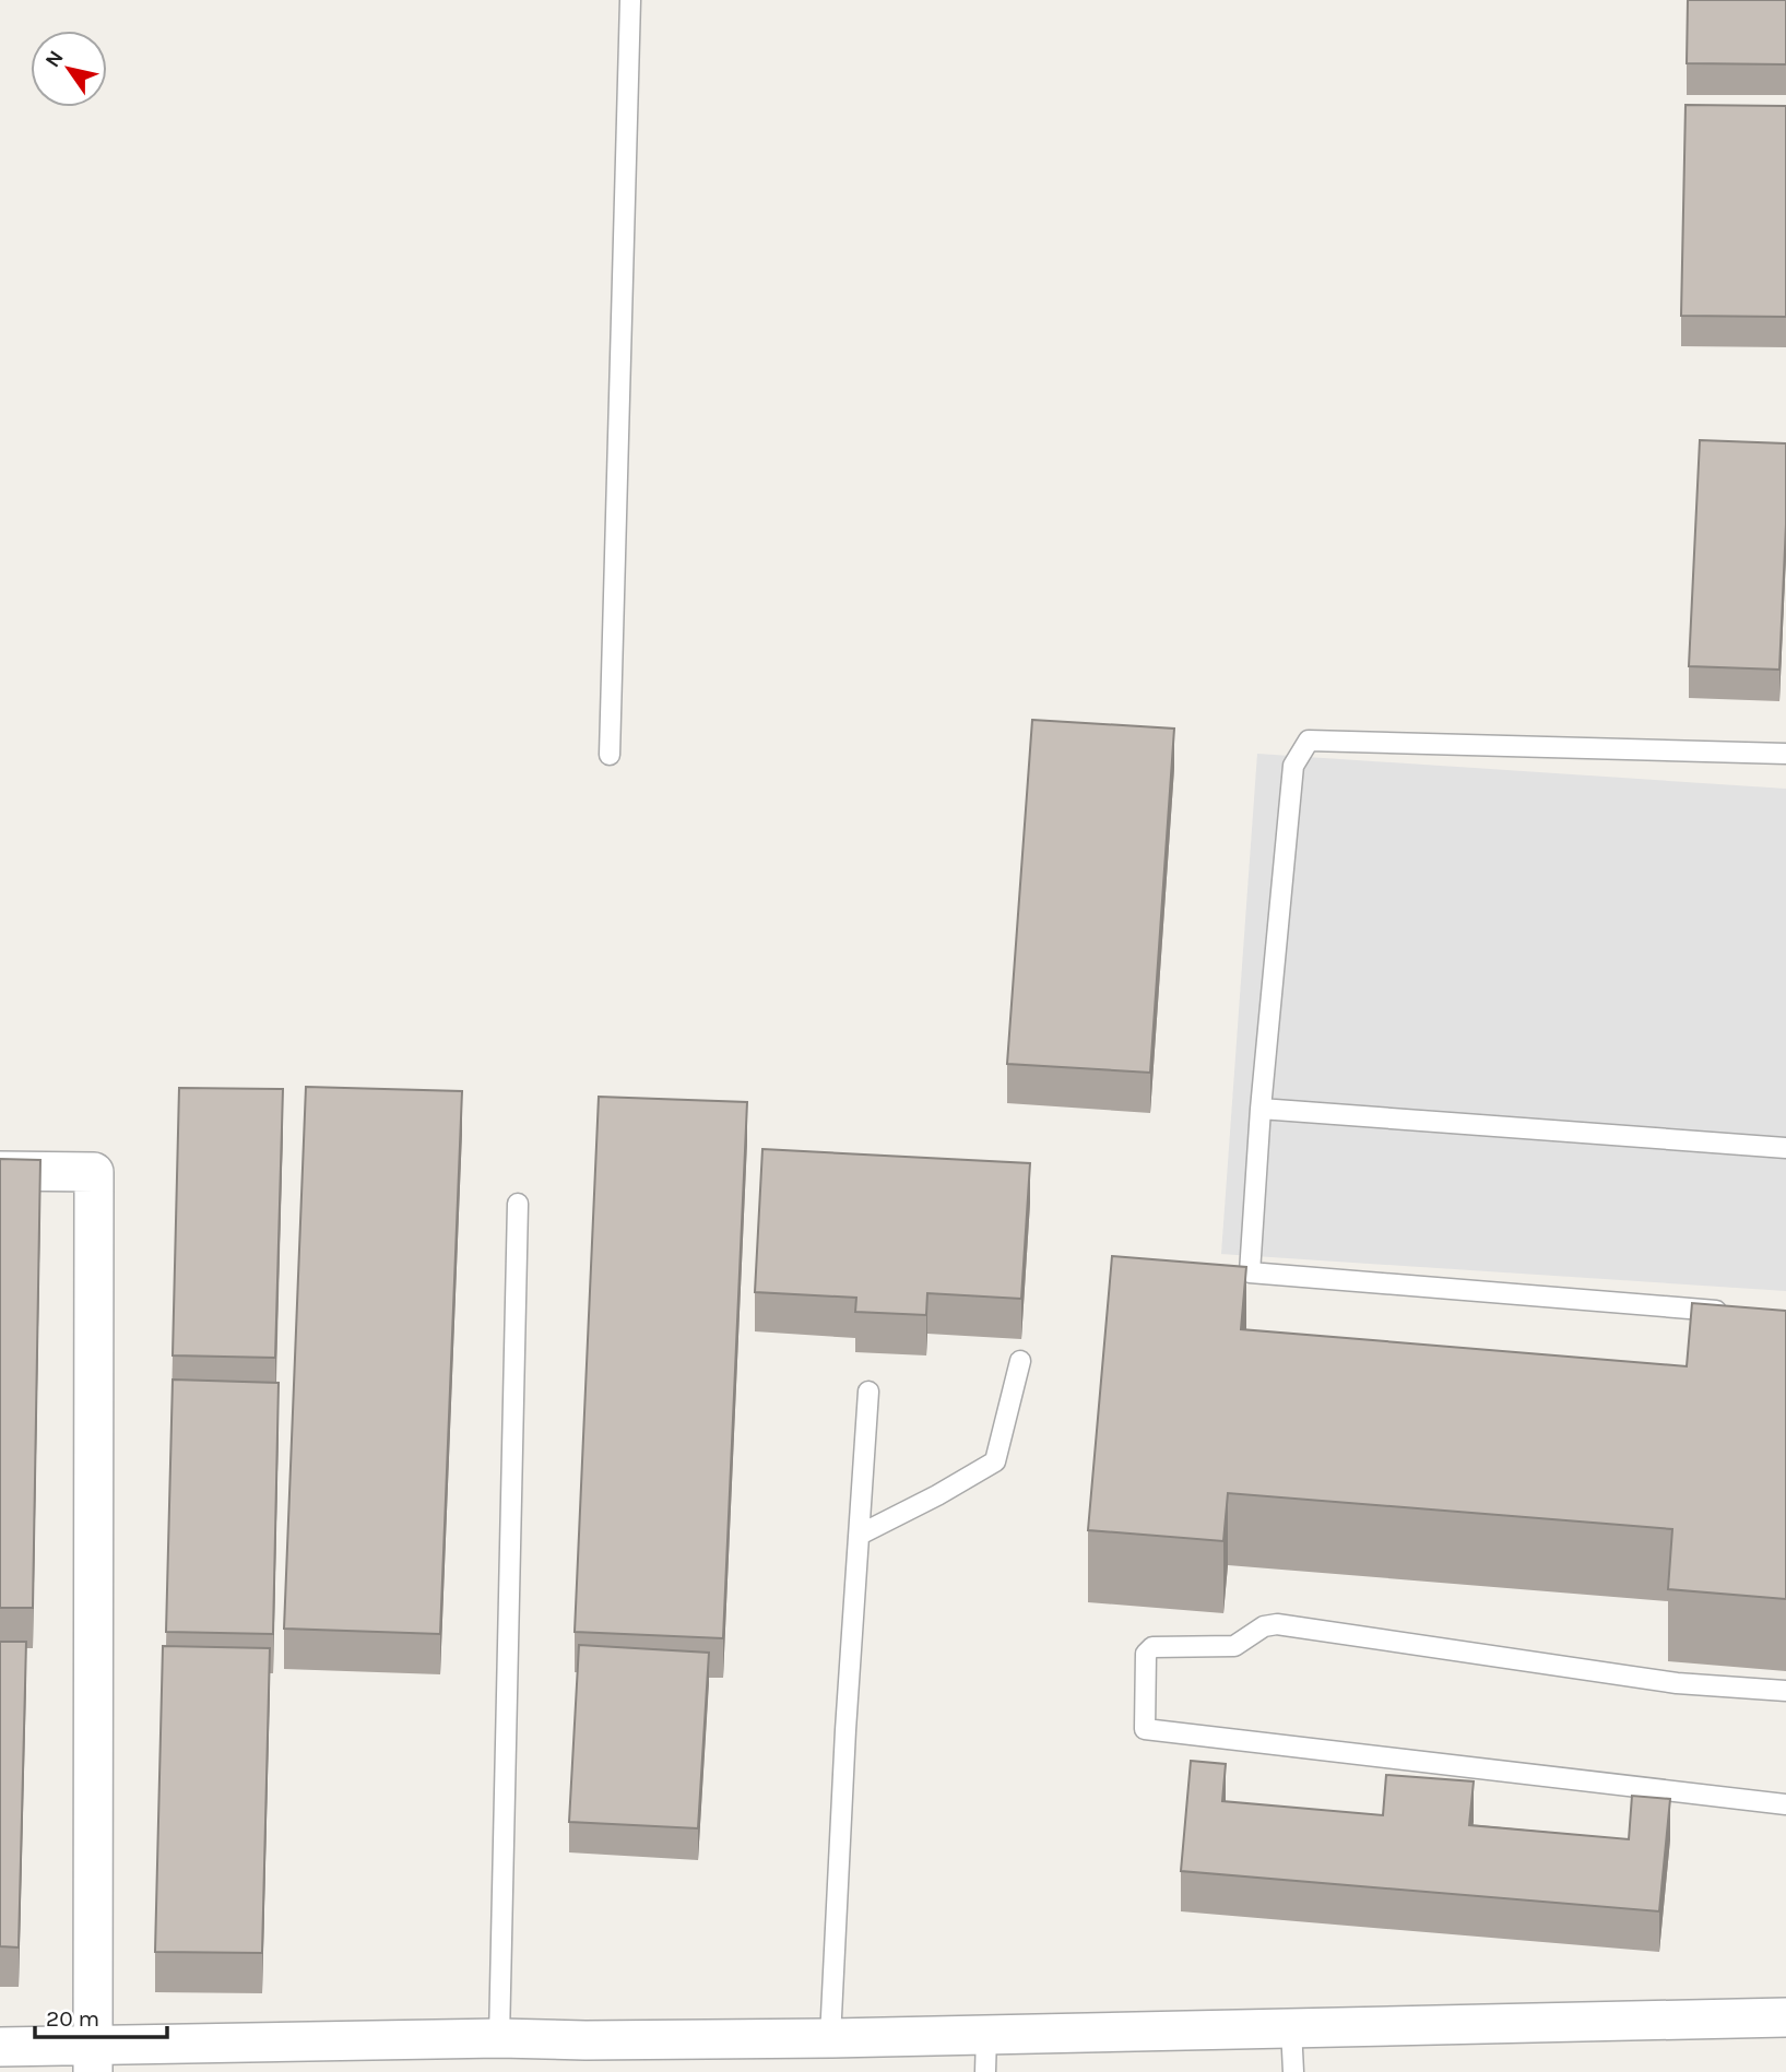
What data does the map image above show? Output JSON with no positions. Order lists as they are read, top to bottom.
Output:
{
  "scale_bar": "20 m",
  "north": "top left"
}
